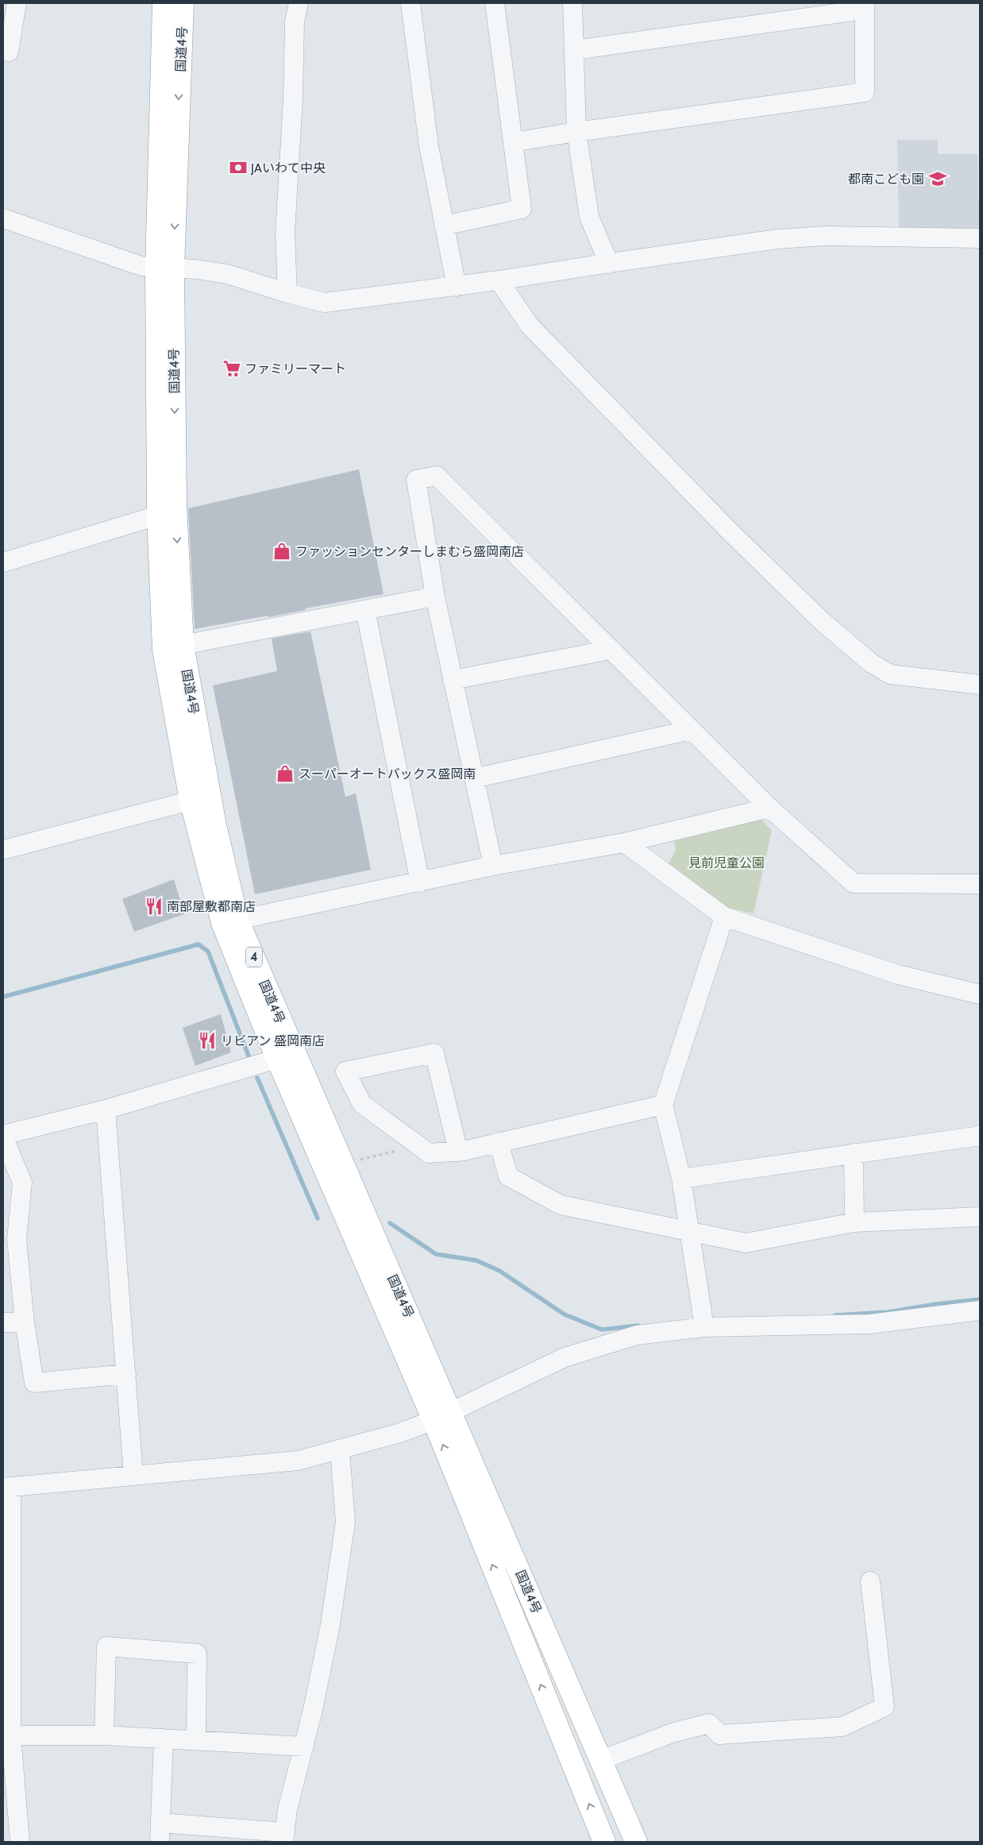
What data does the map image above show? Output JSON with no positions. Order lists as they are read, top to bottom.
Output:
{
  "streets": {
    "highway": ["国道4号", "4"]
  },
  "parks": ["見前児童公園"],
  "places": {
    "bank": ["JAいわて中央"],
    "school or university": ["都南こども園"],
    "supermarket": ["ファミリーマート"],
    "shop": ["ファッションセンターしまむら盛岡南店", "スーパーオートバックス盛岡南"],
    "restaurant": ["南部屋敷都南店", "リビアン 盛岡南店"]
  }
}
